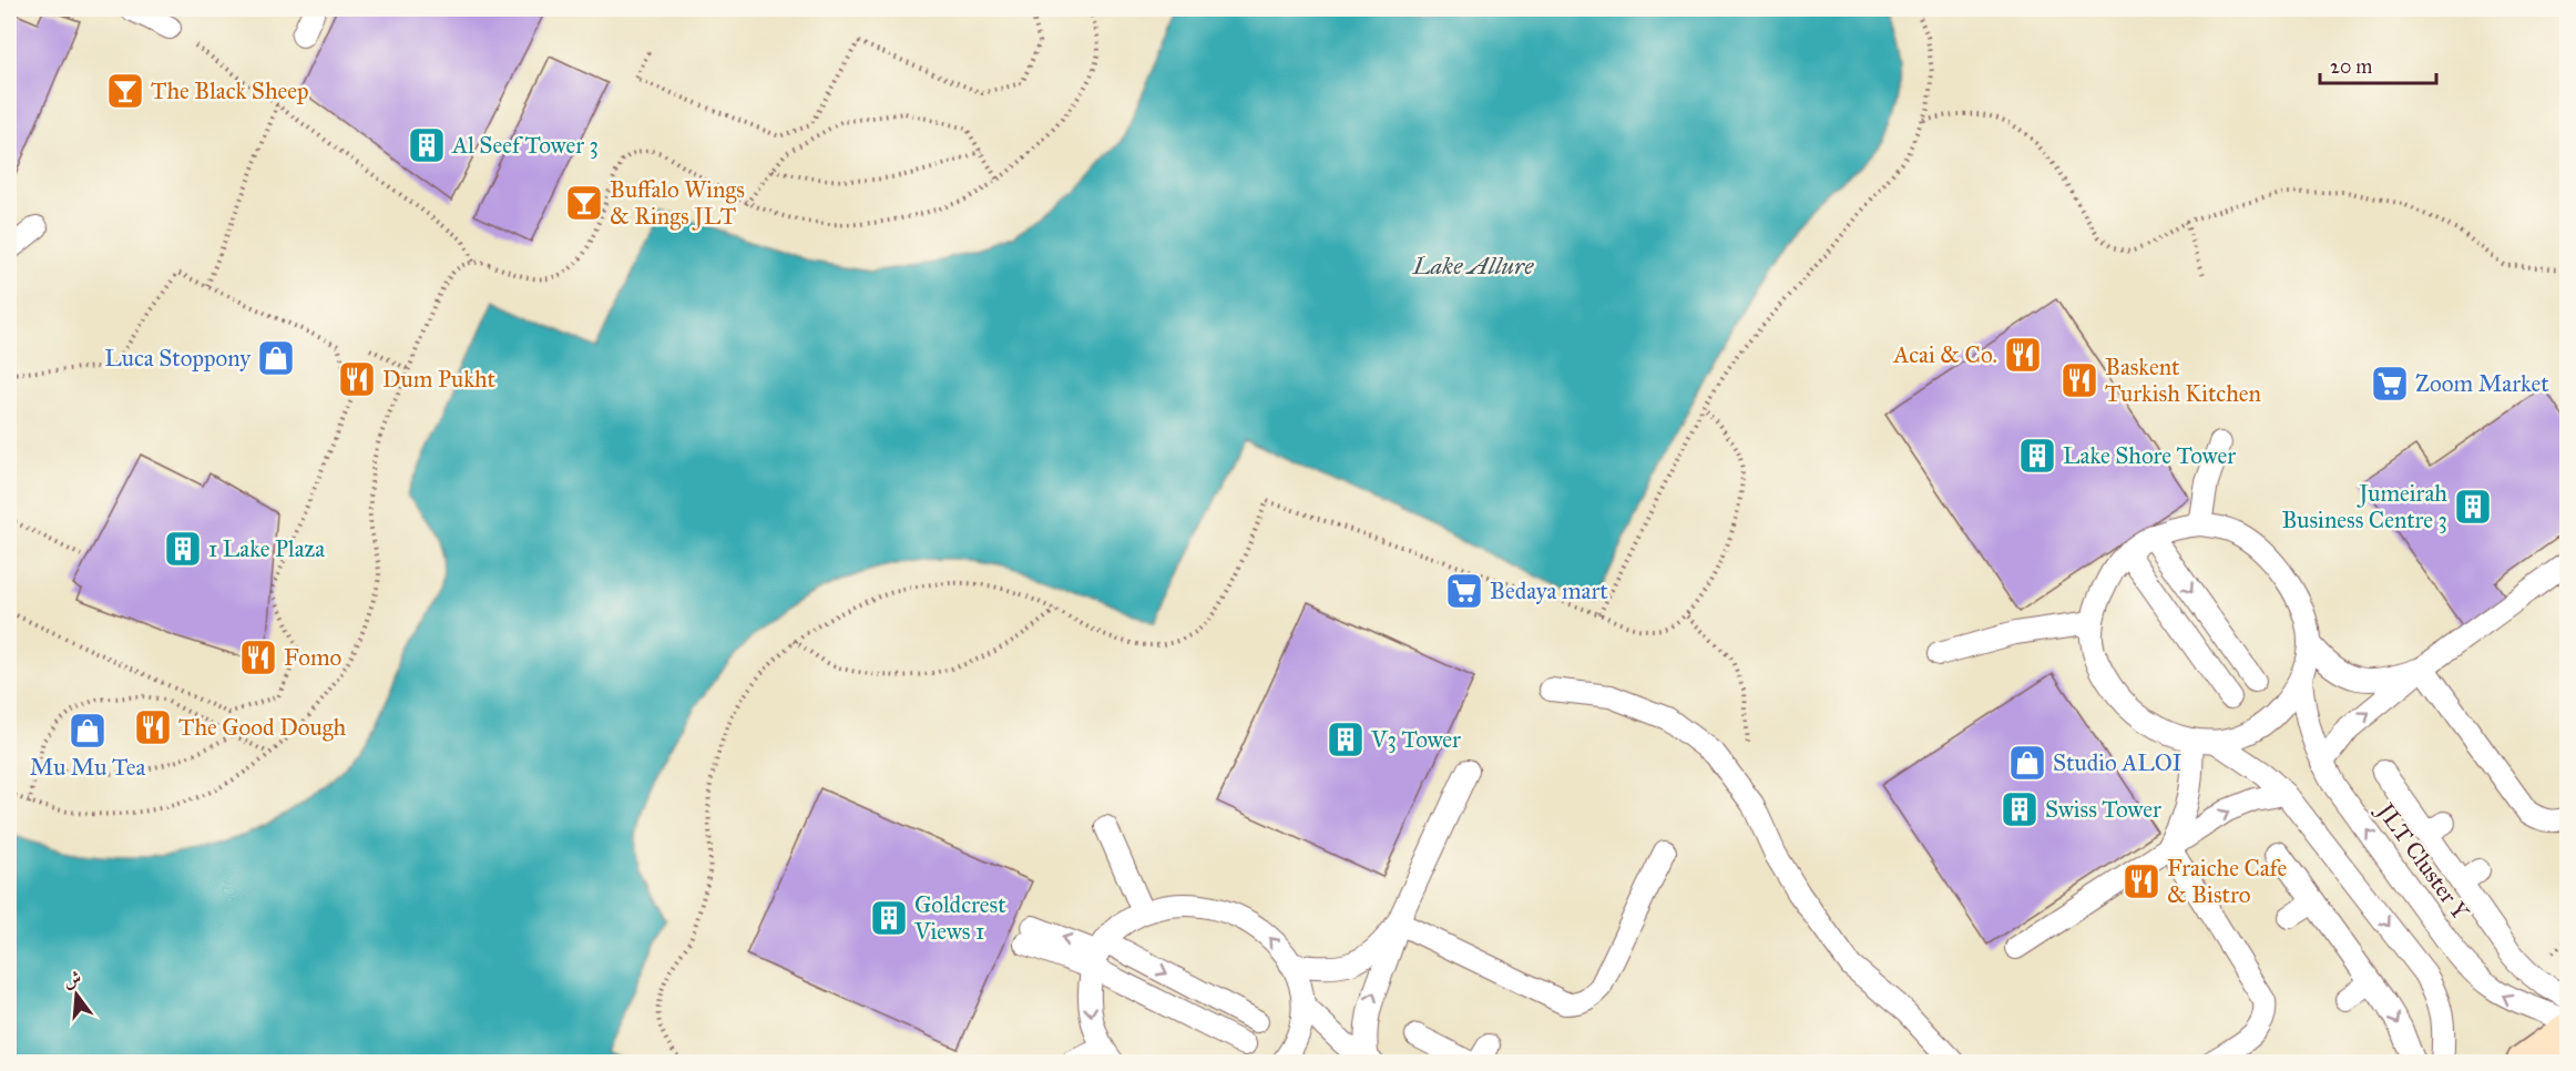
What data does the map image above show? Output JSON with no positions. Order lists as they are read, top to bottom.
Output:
{
  "streets": {
    "lane": ["JLT Cluster Y"]
  },
  "water": ["Lake Allure"],
  "places": {
    "bar": ["The Black Sheep", "Buffalo Wings & Rings JLT"],
    "building": [
      "Al Seef Tower 3",
      "Lake Shore Tower",
      "Jumeirah Business Centre 3",
      "1 Lake Plaza",
      "V3 Tower",
      "Swiss Tower",
      "Goldcrest Views 1"
    ],
    "restaurant": [
      "Acai & Co.",
      "Dum Pukht",
      "Baskent Turkish Kitchen",
      "Fomo",
      "The Good Dough",
      "Fraiche Cafe & Bistro"
    ],
    "shop": ["Luca Stoppony", "Mu Mu Tea", "Studio ALOI"],
    "supermarket": ["Zoom Market", "Bedaya mart"]
  },
  "scale_bar": "20 m",
  "north": "top"
}
